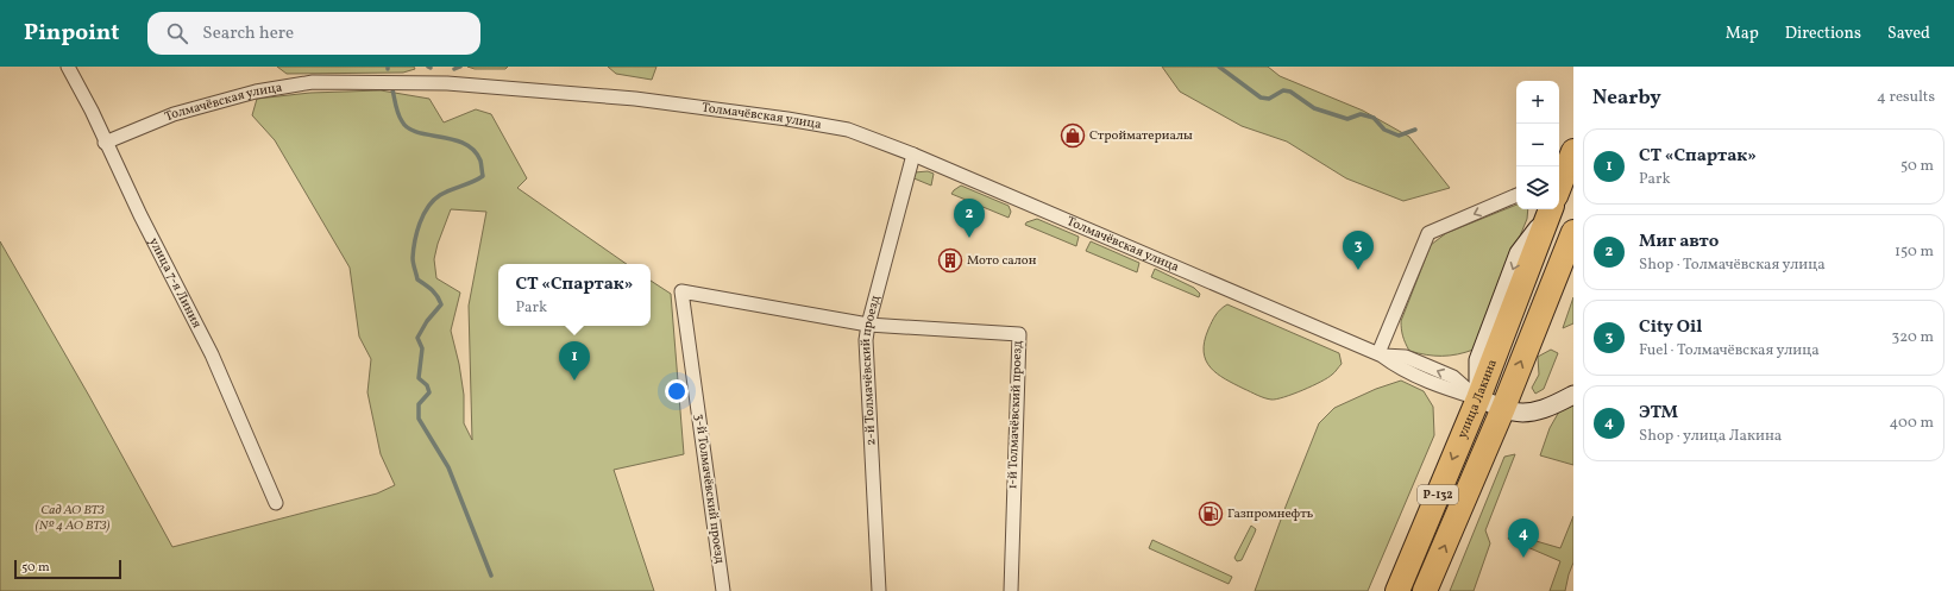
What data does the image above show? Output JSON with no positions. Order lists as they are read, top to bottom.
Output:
{
  "streets": {
    "highway": ["улица Лакина", "Р-132"],
    "street": [
      "Толмачёвская улица",
      "улица 7-я Линия",
      "2-й Толмачёвский проезд",
      "1-й Толмачёвский проезд",
      "3-й Толмачёвский проезд"
    ]
  },
  "crossings": [
    ["Толмачёвская улица", "улица 7-я Линия"],
    ["Толмачёвская улица", "2-й Толмачёвский проезд"],
    ["Толмачёвская улица", "улица Лакина"],
    ["2-й Толмачёвский проезд", "1-й Толмачёвский проезд"],
    ["2-й Толмачёвский проезд", "3-й Толмачёвский проезд"],
    ["1-й Толмачёвский проезд", "3-й Толмачёвский проезд"]
  ],
  "parks": ["Сад АО ВТЗ (№ 4 АО ВТЗ)"],
  "places": {
    "shop": ["Стройматериалы"],
    "building": ["Мото салон"],
    "fuel station": ["Газпромнефть"]
  },
  "scale_bar": "50 m",
  "page": {
    "header": "Pinpoint",
    "search": "Search here",
    "nav": ["Map", "Directions", "Saved"],
    "heading": ["Nearby", "4 results"],
    "map_buttons": ["+", "−"],
    "list": [
      {
        "mark": "1",
        "name": "СТ «Спартак»",
        "note": "Park",
        "value": "50 m"
      },
      {
        "mark": "2",
        "name": "Миг авто",
        "note": "Shop · Толмачёвская улица",
        "value": "150 m"
      },
      {
        "mark": "3",
        "name": "City Oil",
        "note": "Fuel · Толмачёвская улица",
        "value": "320 m"
      },
      {
        "mark": "4",
        "name": "ЭТМ",
        "note": "Shop · улица Лакина",
        "value": "400 m"
      }
    ],
    "pins": [
      "2",
      "3",
      "1",
      "4"
    ],
    "popup": ["СТ «Спартак»", "Park"],
    "scale": "50 m"
  }
}
